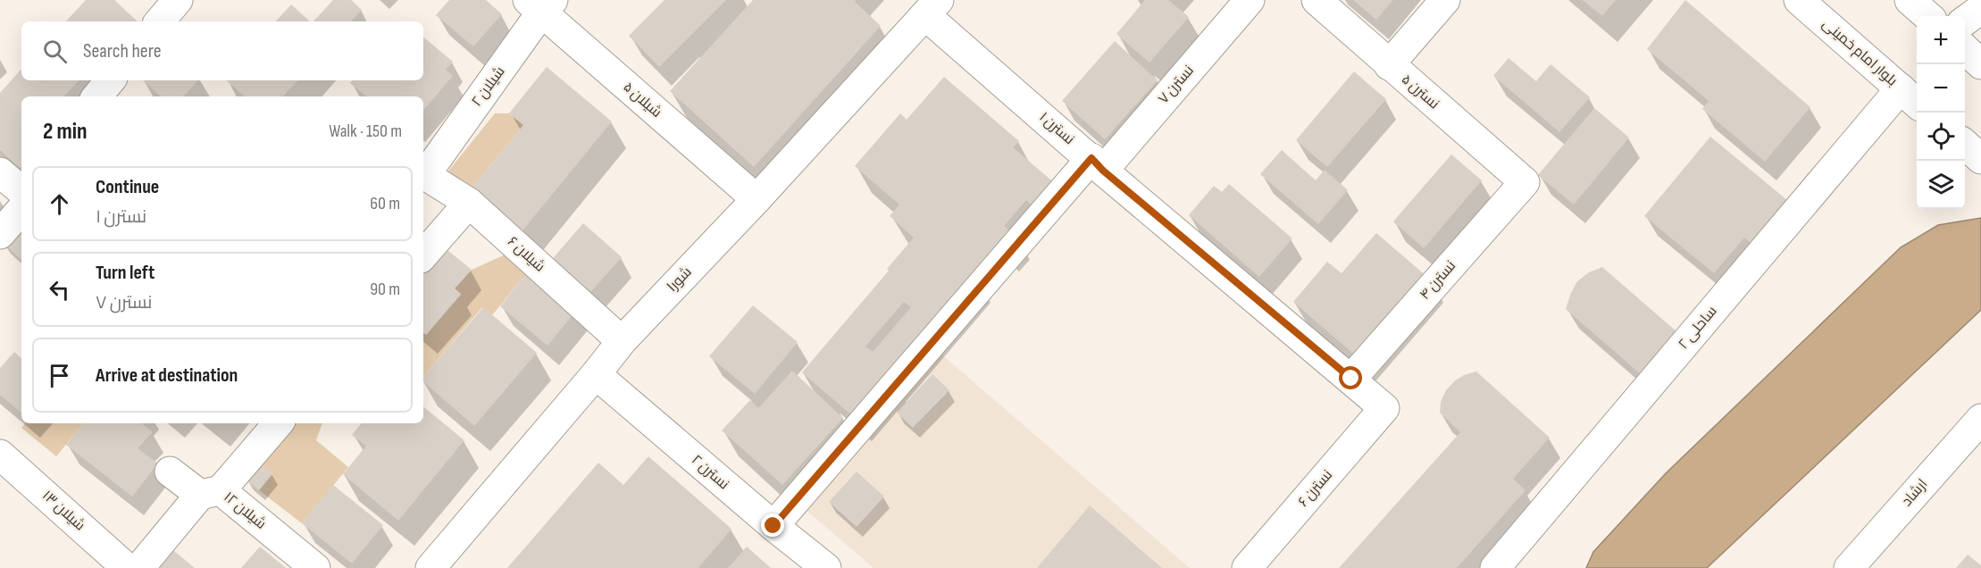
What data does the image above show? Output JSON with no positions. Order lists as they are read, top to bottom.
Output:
{
  "streets": {
    "street": [
      "بلوار امام خمینی",
      "نسترن ۷",
      "شیلان ۲",
      "نسترن ۵",
      "شیلان ۵",
      "نسترن ۱",
      "شیلان ۶",
      "شورا",
      "نسترن ۴",
      "ساحلی ۲",
      "نسترن ۲",
      "نسترن ۶",
      "ارشاد",
      "شیلان ۱۳",
      "شیلان ۱۲"
    ]
  },
  "crossings": [
    ["بلوار امام خمینی", "ساحلی ۲"],
    ["نسترن ۷", "نسترن ۱"],
    ["نسترن ۷", "نسترن ۲"],
    ["شیلان ۲", "شیلان ۵"],
    ["شیلان ۲", "شیلان ۶"],
    ["نسترن ۵", "نسترن ۴"],
    ["شیلان ۵", "شورا"],
    ["نسترن ۱", "شورا"],
    ["نسترن ۱", "نسترن ۴"],
    ["نسترن ۱", "نسترن ۶"],
    ["شیلان ۶", "شورا"],
    ["شورا", "نسترن ۲"]
  ],
  "page": {
    "map_buttons": ["+", "−"],
    "search": "Search here",
    "heading": ["2 min", "Walk · 150 m"],
    "list": [
      ["Continue", "نسترن ۱", "60 m"],
      ["Turn left", "نسترن ۷", "90 m"],
      "Arrive at destination"
    ]
  }
}
